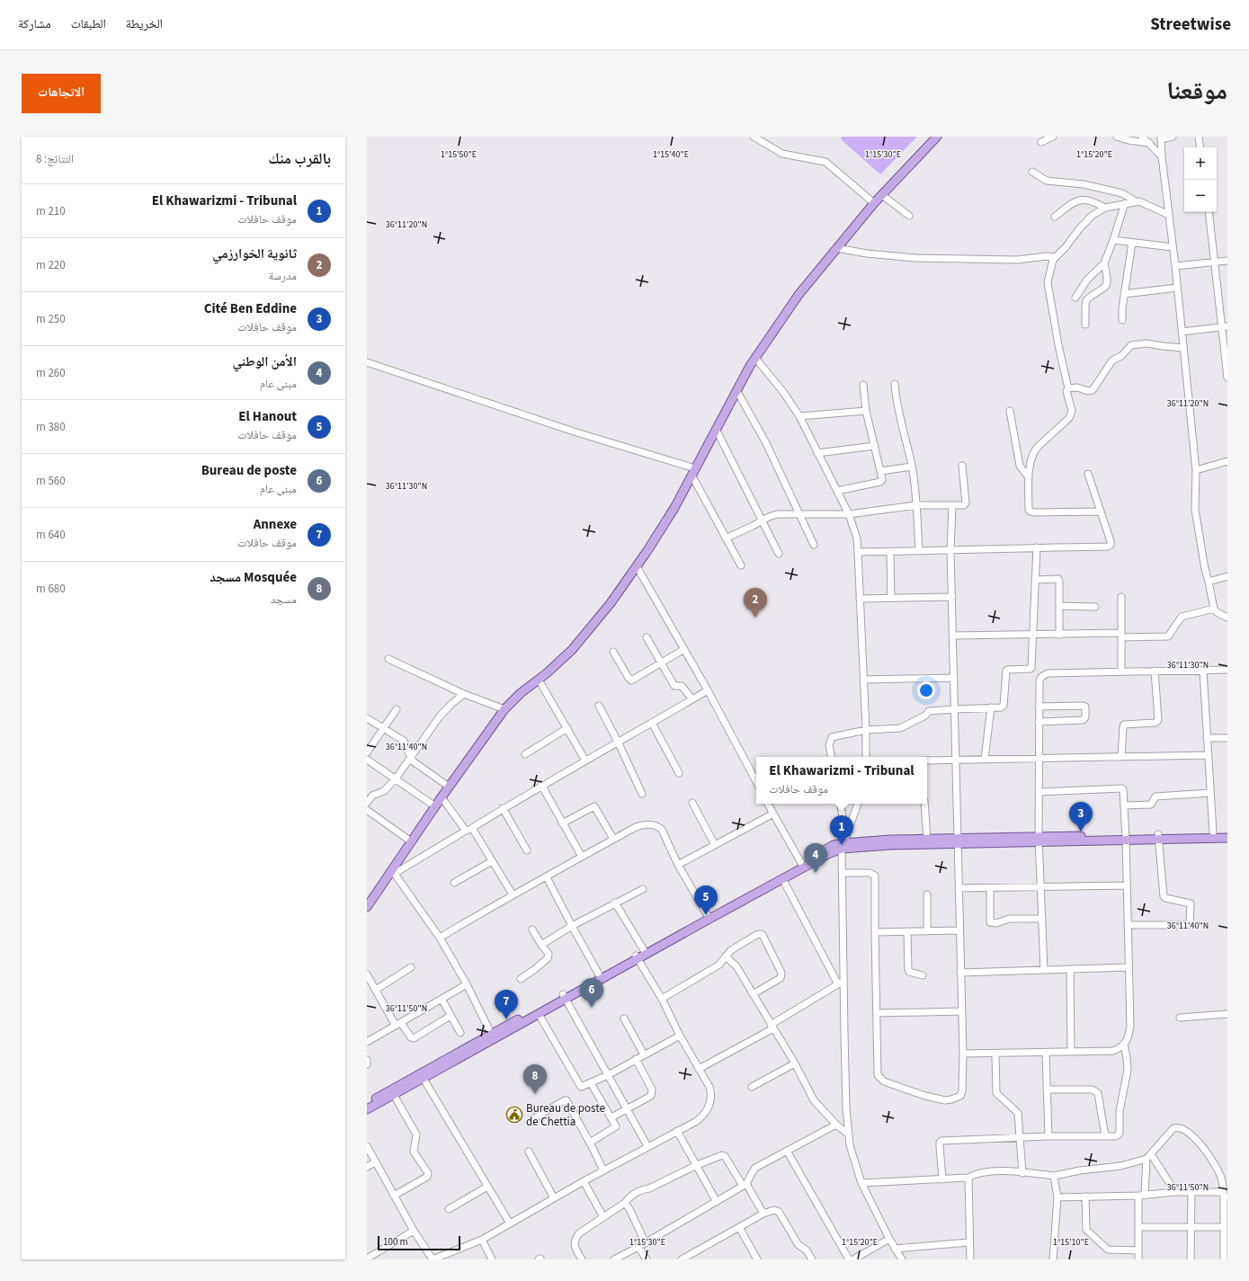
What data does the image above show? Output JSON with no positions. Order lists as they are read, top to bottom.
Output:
{
  "places": {
    "public building": ["Bureau de poste de Chettia"]
  },
  "scale_bar": "100 m",
  "page": {
    "header": "Streetwise",
    "nav": ["الخريطة", "الطبقات", "مشاركة"],
    "title": "موقعنا",
    "buttons": "الاتجاهات",
    "heading": ["بالقرب منك", "النتائج: 8"],
    "map_buttons": ["+", "−"],
    "list": [
      {
        "mark": "1",
        "name": "El Khawarizmi - Tribunal",
        "note": "موقف حافلات",
        "value": "210 m"
      },
      {
        "mark": "2",
        "name": "ثانوية الخوارزمي",
        "note": "مدرسة",
        "value": "220 m"
      },
      {
        "mark": "3",
        "name": "Cité Ben Eddine",
        "note": "موقف حافلات",
        "value": "250 m"
      },
      {
        "mark": "4",
        "name": "الأمن الوطني",
        "note": "مبنى عام",
        "value": "260 m"
      },
      {
        "mark": "5",
        "name": "El Hanout",
        "note": "موقف حافلات",
        "value": "380 m"
      },
      {
        "mark": "6",
        "name": "Bureau de poste",
        "note": "مبنى عام",
        "value": "560 m"
      },
      {
        "mark": "7",
        "name": "Annexe",
        "note": "موقف حافلات",
        "value": "640 m"
      },
      {
        "mark": "8",
        "name": "Mosquée مسجد",
        "note": "مسجد",
        "value": "680 m"
      }
    ],
    "pins": [
      "2",
      "3",
      "1",
      "4",
      "5",
      "6",
      "7",
      "8"
    ],
    "popup": ["El Khawarizmi - Tribunal", "موقف حافلات"],
    "scale": "100 m"
  },
  "coordinates": [
    "1°15'50\"E",
    "1°15'40\"E",
    "1°15'30\"E",
    "1°15'20\"E",
    "36°11'20\"N",
    "36°11'30\"N",
    "36°11'40\"N",
    "36°11'50\"N",
    "1°15'10\"E"
  ]
}
